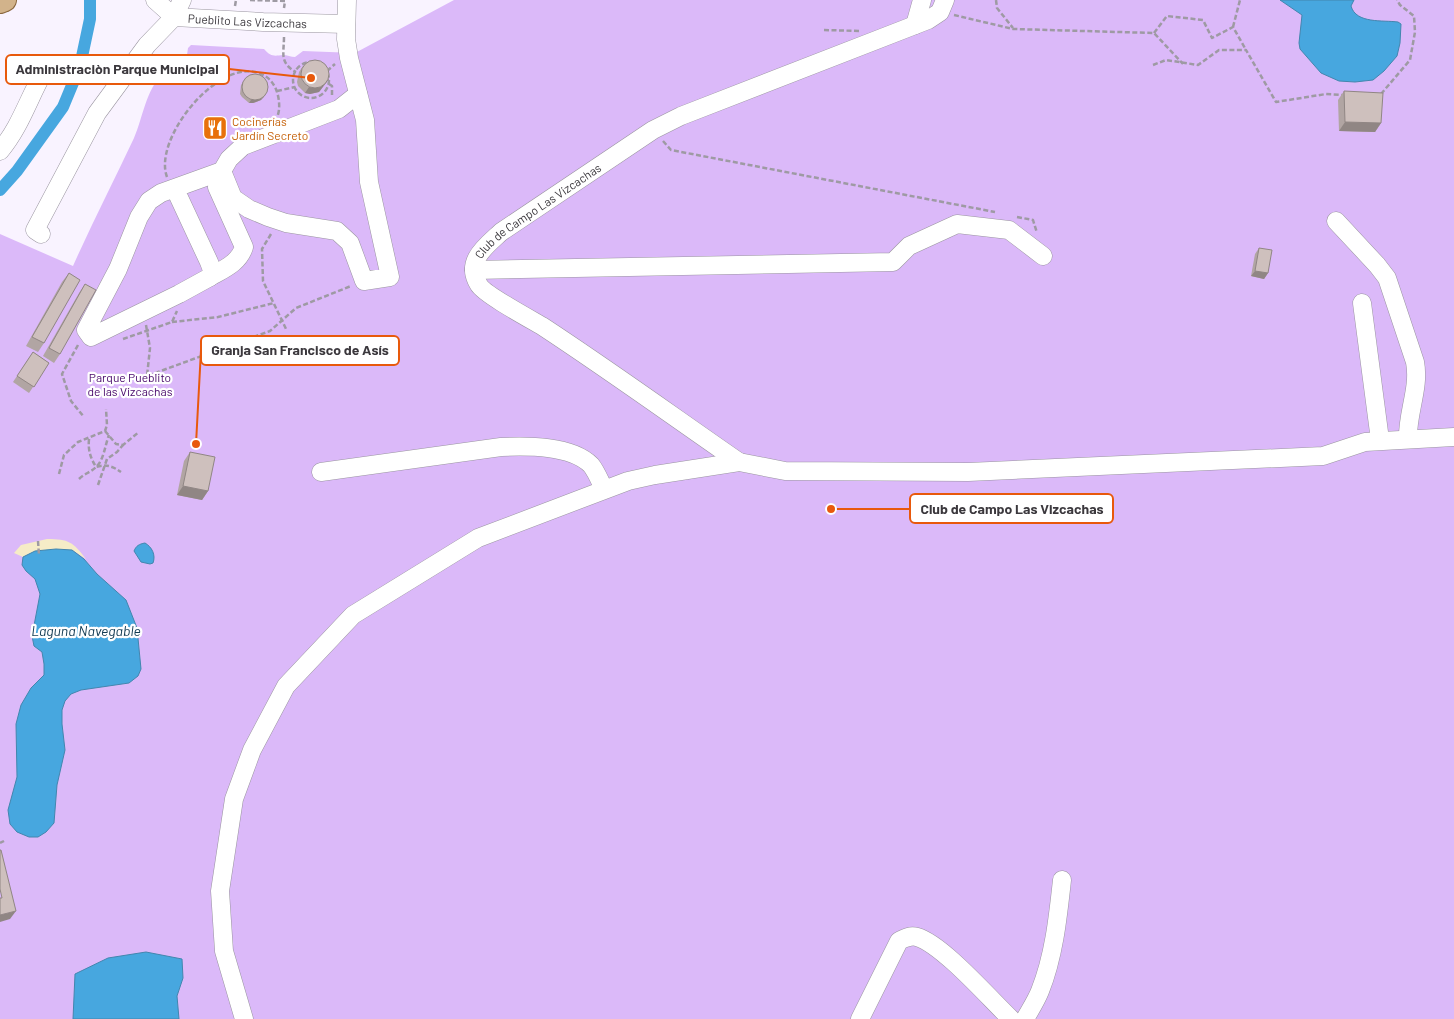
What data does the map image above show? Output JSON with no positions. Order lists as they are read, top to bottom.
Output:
{
  "streets": {
    "lane": ["Pueblito Las Vizcachas", "Club de Campo Las Vizcachas"]
  },
  "water": ["Laguna Navegable"],
  "parks": ["Parque Pueblito de las Vizcachas"],
  "places": {
    "other": ["Administraciòn Parque Municipal", "Granja San Francisco de Asís", "Club de Campo Las Vizcachas"],
    "restaurant": ["Cocinerías Jardín Secreto"]
  }
}
